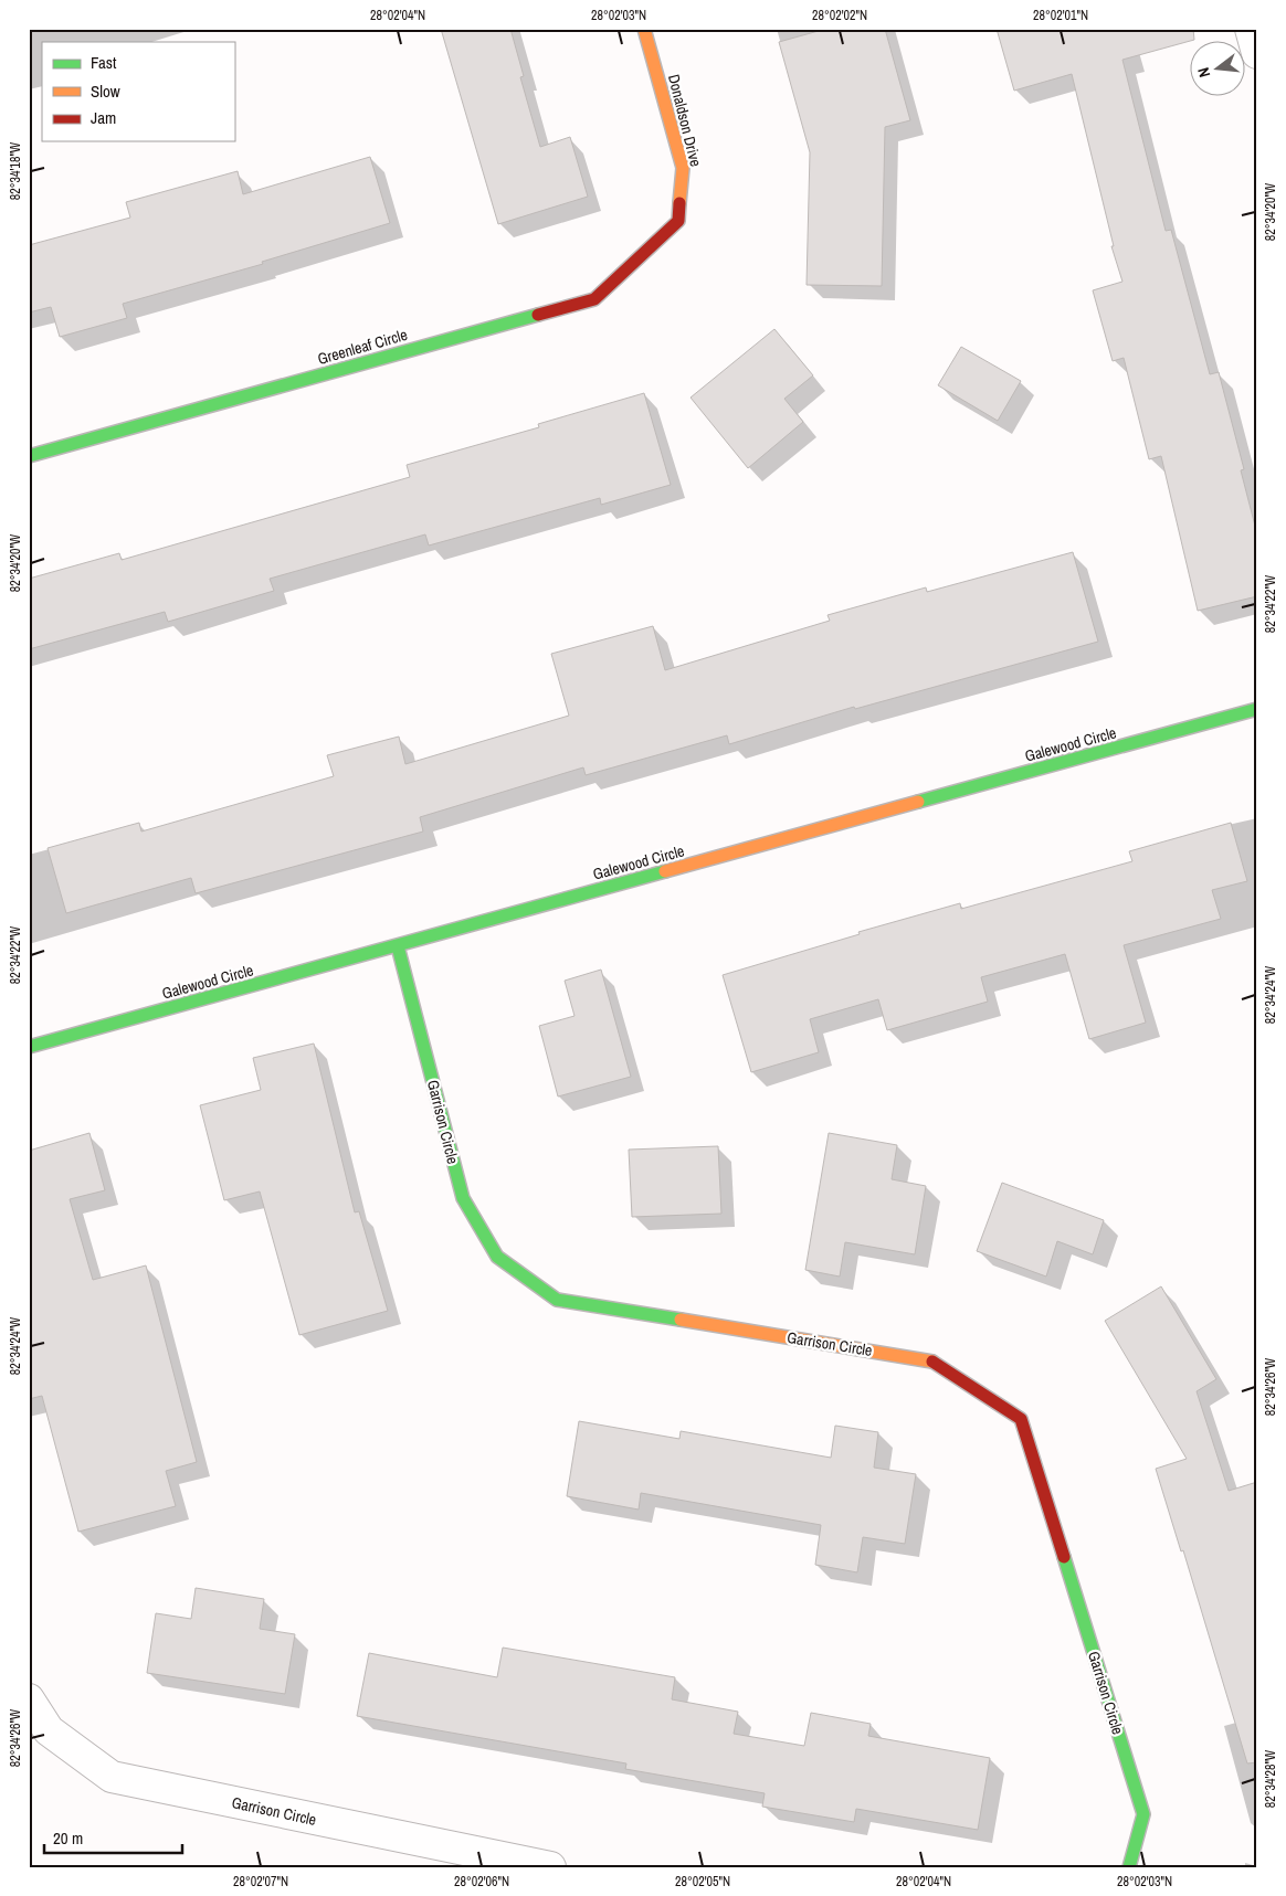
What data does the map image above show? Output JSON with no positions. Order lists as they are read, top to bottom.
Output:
{
  "streets": {
    "street": [
      "Donaldson Drive",
      "Greenleaf Circle",
      "Galewood Circle",
      "Garrison Circle"
    ]
  },
  "crossings": [
    ["Donaldson Drive", "Greenleaf Circle"],
    ["Galewood Circle", "Garrison Circle"]
  ],
  "legend": ["Fast", "Slow", "Jam"],
  "scale_bar": "20 m",
  "north": "left",
  "coordinates": [
    "28°02'04\"N",
    "28°02'03\"N",
    "28°02'02\"N",
    "28°02'01\"N",
    "82°34'18\"W",
    "82°34'20\"W",
    "82°34'22\"W",
    "82°34'24\"W",
    "82°34'26\"W",
    "82°34'28\"W",
    "28°02'07\"N",
    "28°02'06\"N",
    "28°02'05\"N"
  ]
}
